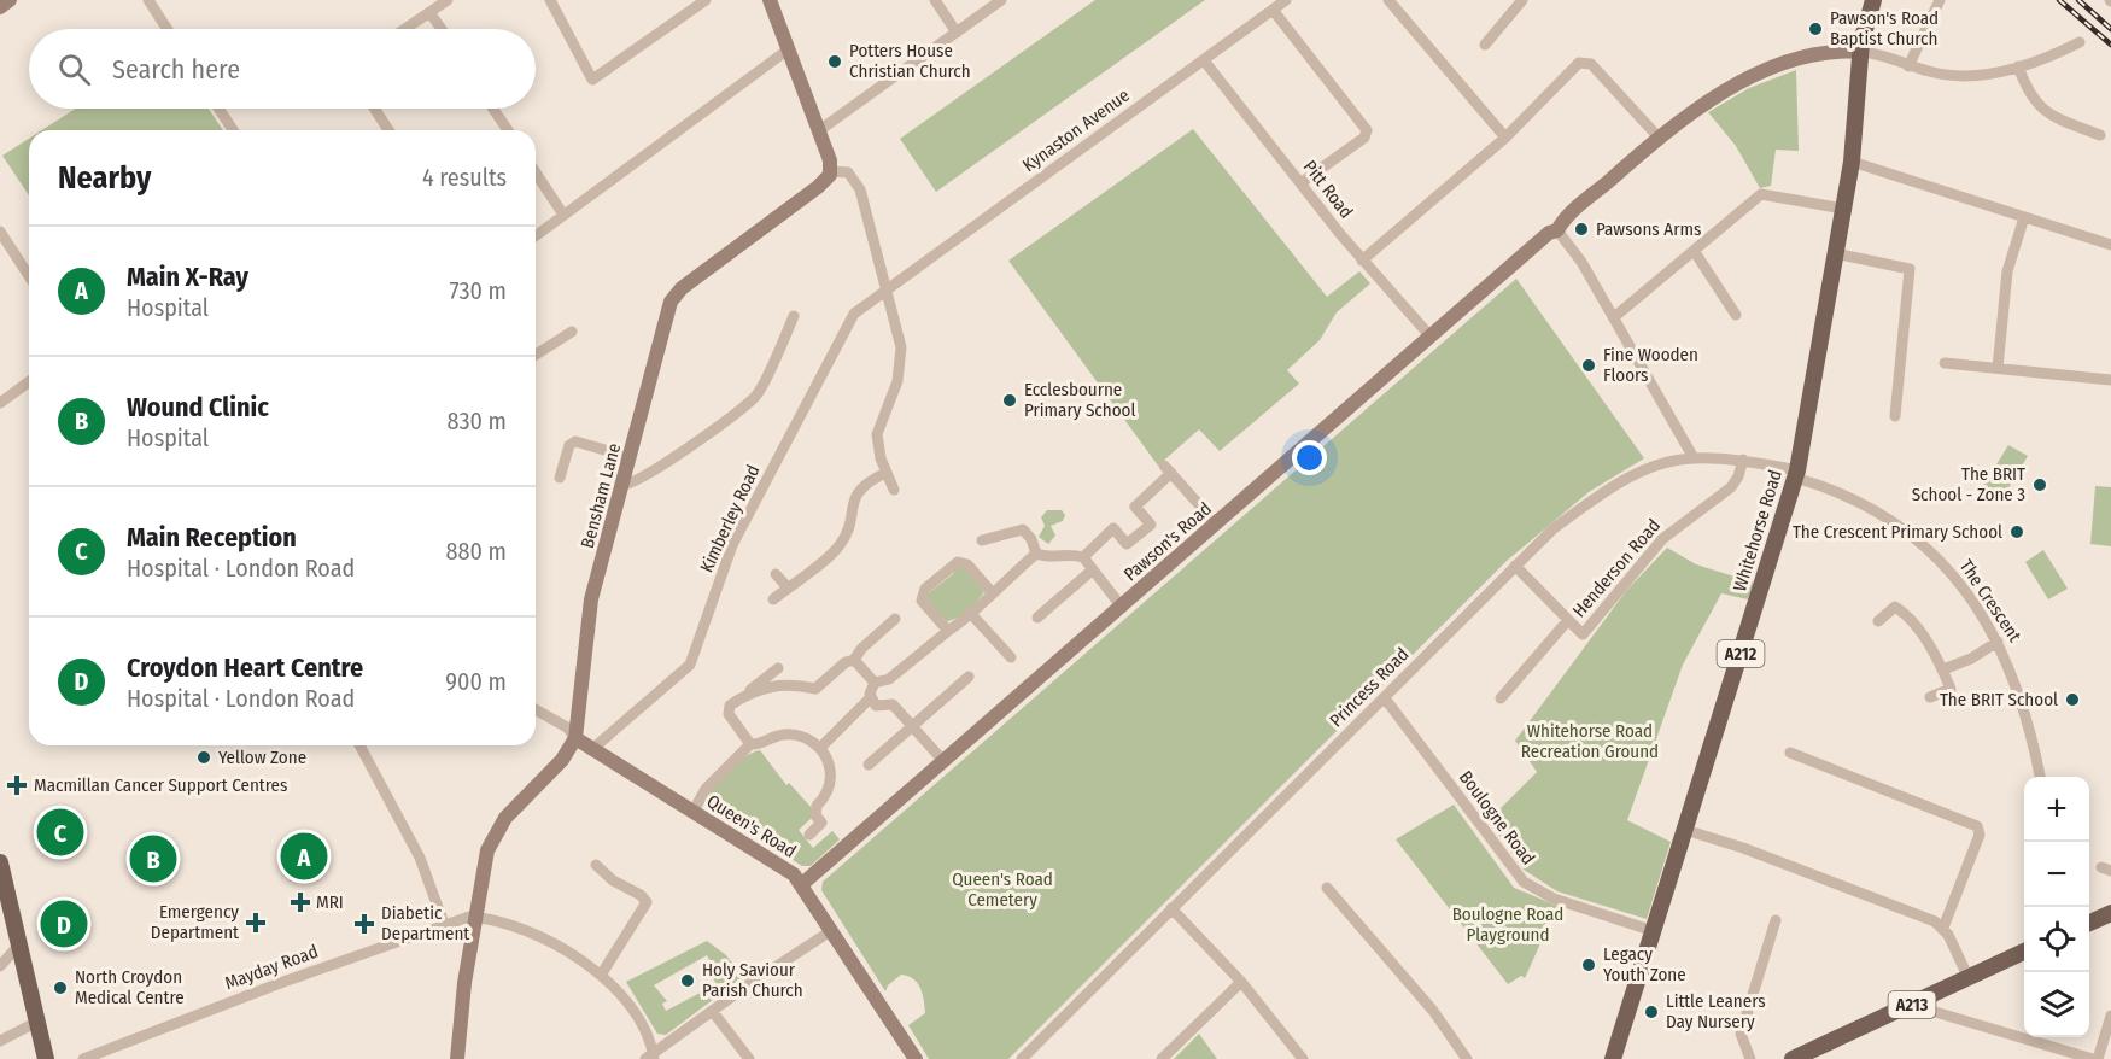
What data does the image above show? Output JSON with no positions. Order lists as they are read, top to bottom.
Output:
{
  "streets": {
    "main road": ["Whitehorse Road", "A212", "A213"],
    "street": [
      "Kynaston Avenue",
      "Pitt Road",
      "Bensham Lane",
      "Kimberley Road",
      "Pawson's Road",
      "Henderson Road",
      "The Crescent",
      "Princess Road",
      "Boulogne Road",
      "Queen's Road",
      "Mayday Road"
    ]
  },
  "crossings": [
    ["Kynaston Avenue", "Pitt Road"],
    ["Kynaston Avenue", "Kimberley Road"],
    ["Pitt Road", "Pawson's Road"],
    ["Bensham Lane", "Queen's Road"],
    ["Bensham Lane", "Mayday Road"],
    ["Kimberley Road", "Queen's Road"],
    ["Whitehorse Road", "The Crescent"],
    ["Whitehorse Road", "Princess Road"],
    ["Whitehorse Road", "Boulogne Road"],
    ["Pawson's Road", "Queen's Road"],
    ["Henderson Road", "Princess Road"],
    ["The Crescent", "Princess Road"],
    ["Princess Road", "Boulogne Road"]
  ],
  "parks": ["Whitehorse Road Recreation Ground", "Queen's Road Cemetery", "Boulogne Road Playground"],
  "places": {
    "other": [
      "Pawson's Road Baptist Church",
      "Potters House Christian Church",
      "Pawsons Arms",
      "Fine Wooden Floors",
      "Ecclesbourne Primary School",
      "The BRIT School - Zone 3",
      "The Crescent Primary School",
      "The BRIT School",
      "Yellow Zone",
      "Legacy Youth Zone",
      "Holy Saviour Parish Church",
      "North Croydon Medical Centre",
      "Little Leaners Day Nursery"
    ],
    "health": [
      "Macmillan Cancer Support Centres",
      "MRI",
      "Emergency Department",
      "Diabetic Department"
    ]
  },
  "page": {
    "search": "Search here",
    "heading": ["Nearby", "4 results"],
    "list": [
      {
        "mark": "A",
        "name": "Main X-Ray",
        "note": "Hospital",
        "value": "730 m"
      },
      {
        "mark": "B",
        "name": "Wound Clinic",
        "note": "Hospital",
        "value": "830 m"
      },
      {
        "mark": "C",
        "name": "Main Reception",
        "note": "Hospital · London Road",
        "value": "880 m"
      },
      {
        "mark": "D",
        "name": "Croydon Heart Centre",
        "note": "Hospital · London Road",
        "value": "900 m"
      }
    ],
    "map_buttons": ["+", "−"],
    "pins": [
      "C",
      "A",
      "B",
      "D"
    ]
  }
}
